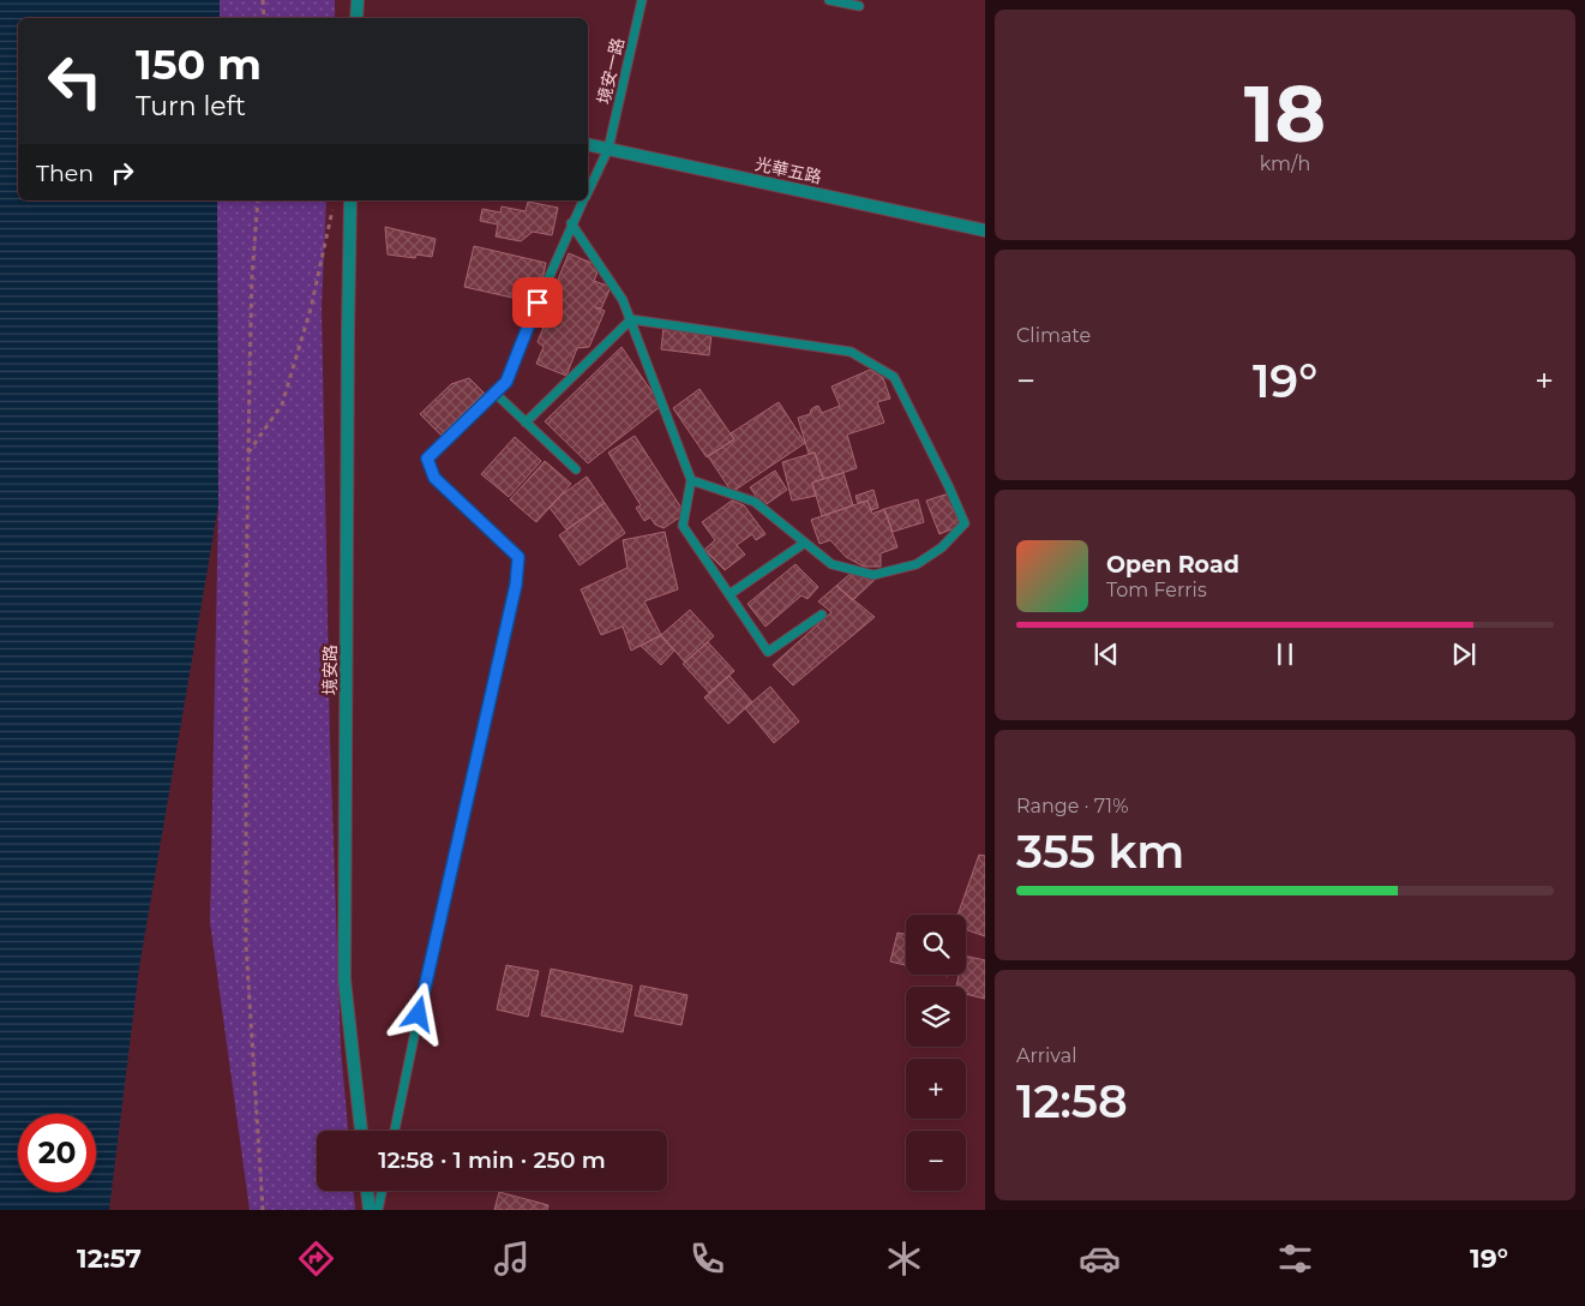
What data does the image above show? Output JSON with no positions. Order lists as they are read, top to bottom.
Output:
{
  "streets": {
    "street": ["光華五路", "境安路"],
    "lane": ["境安一路"]
  },
  "crossings": [
    ["境安一路", "光華五路"]
  ],
  "page": {
    "tile": [
      ["18", "km/h"],
      "Climate",
      ["Range · 71%", "355 km"],
      ["Arrival", "12:58"]
    ],
    "turn": ["150 m", "Turn left"],
    "then": "Then",
    "heat": ["−", "19°", "+"],
    "song": ["Open Road", "Tom Ferris"],
    "map_buttons": ["+", "−"],
    "limit": "20",
    "trip": "12:58 · 1 min · 250 m",
    "tabs": ["12:57", "19°"]
  }
}
